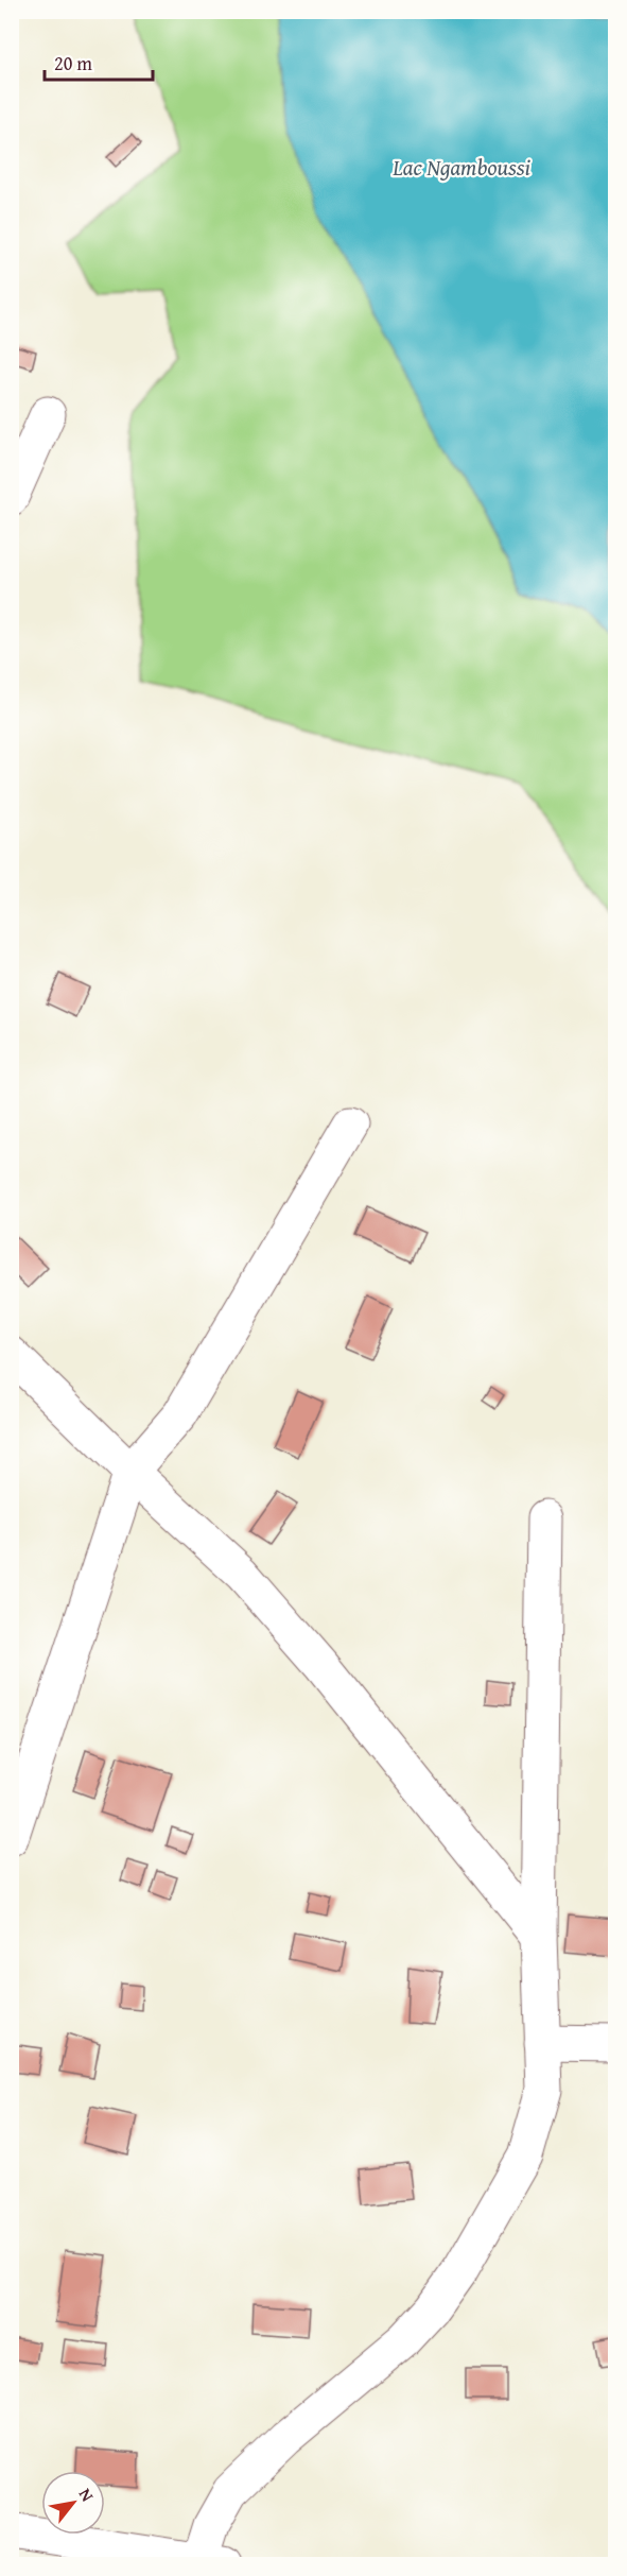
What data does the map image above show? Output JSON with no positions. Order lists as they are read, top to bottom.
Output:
{
  "water": ["Lac Ngamboussi"],
  "scale_bar": "20 m",
  "north": "top right"
}
